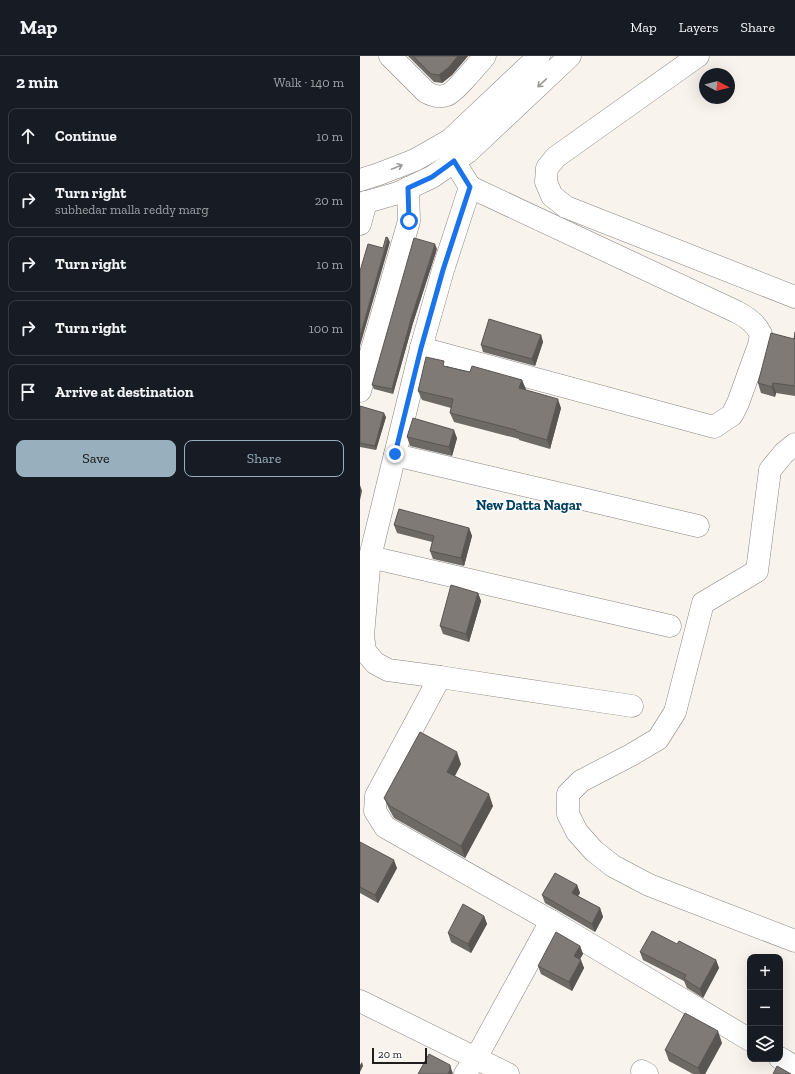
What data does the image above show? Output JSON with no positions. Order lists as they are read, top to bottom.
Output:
{
  "districts": ["New Datta Nagar"],
  "scale_bar": "20 m",
  "north": "right",
  "page": {
    "header": "Map",
    "nav": ["Map", "Layers", "Share"],
    "heading": ["2 min", "Walk · 140 m"],
    "list": [
      ["Continue", "10 m"],
      ["Turn right", "subhedar malla reddy marg", "20 m"],
      ["Turn right", "10 m"],
      ["Turn right", "100 m"],
      "Arrive at destination"
    ],
    "buttons": ["Save", "Share"],
    "map_buttons": ["+", "−"],
    "scale": "20 m"
  }
}
